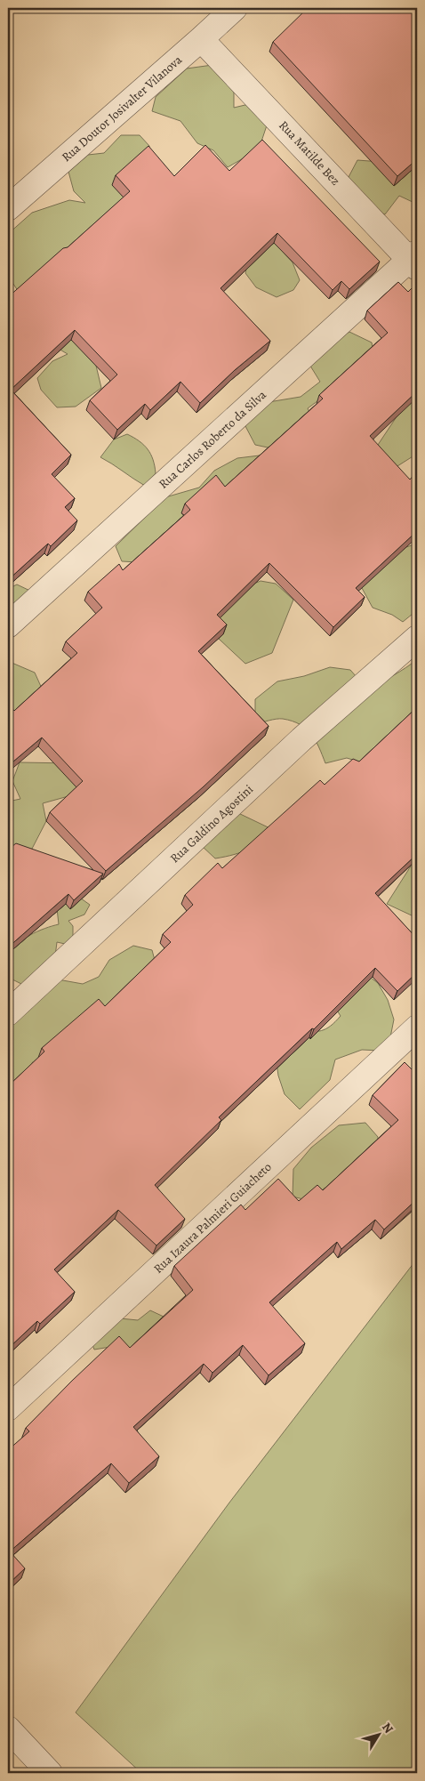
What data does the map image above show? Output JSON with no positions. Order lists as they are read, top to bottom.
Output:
{
  "streets": {
    "street": [
      "Rua Doutor Josivalter Vilanova",
      "Rua Matilde Bez",
      "Rua Carlos Roberto da Silva",
      "Rua Galdino Agostini",
      "Rua Izaura Palmieri Guiacheto"
    ]
  },
  "crossings": [
    ["Rua Doutor Josivalter Vilanova", "Rua Matilde Bez"],
    ["Rua Matilde Bez", "Rua Carlos Roberto da Silva"]
  ],
  "north": "top right"
}
